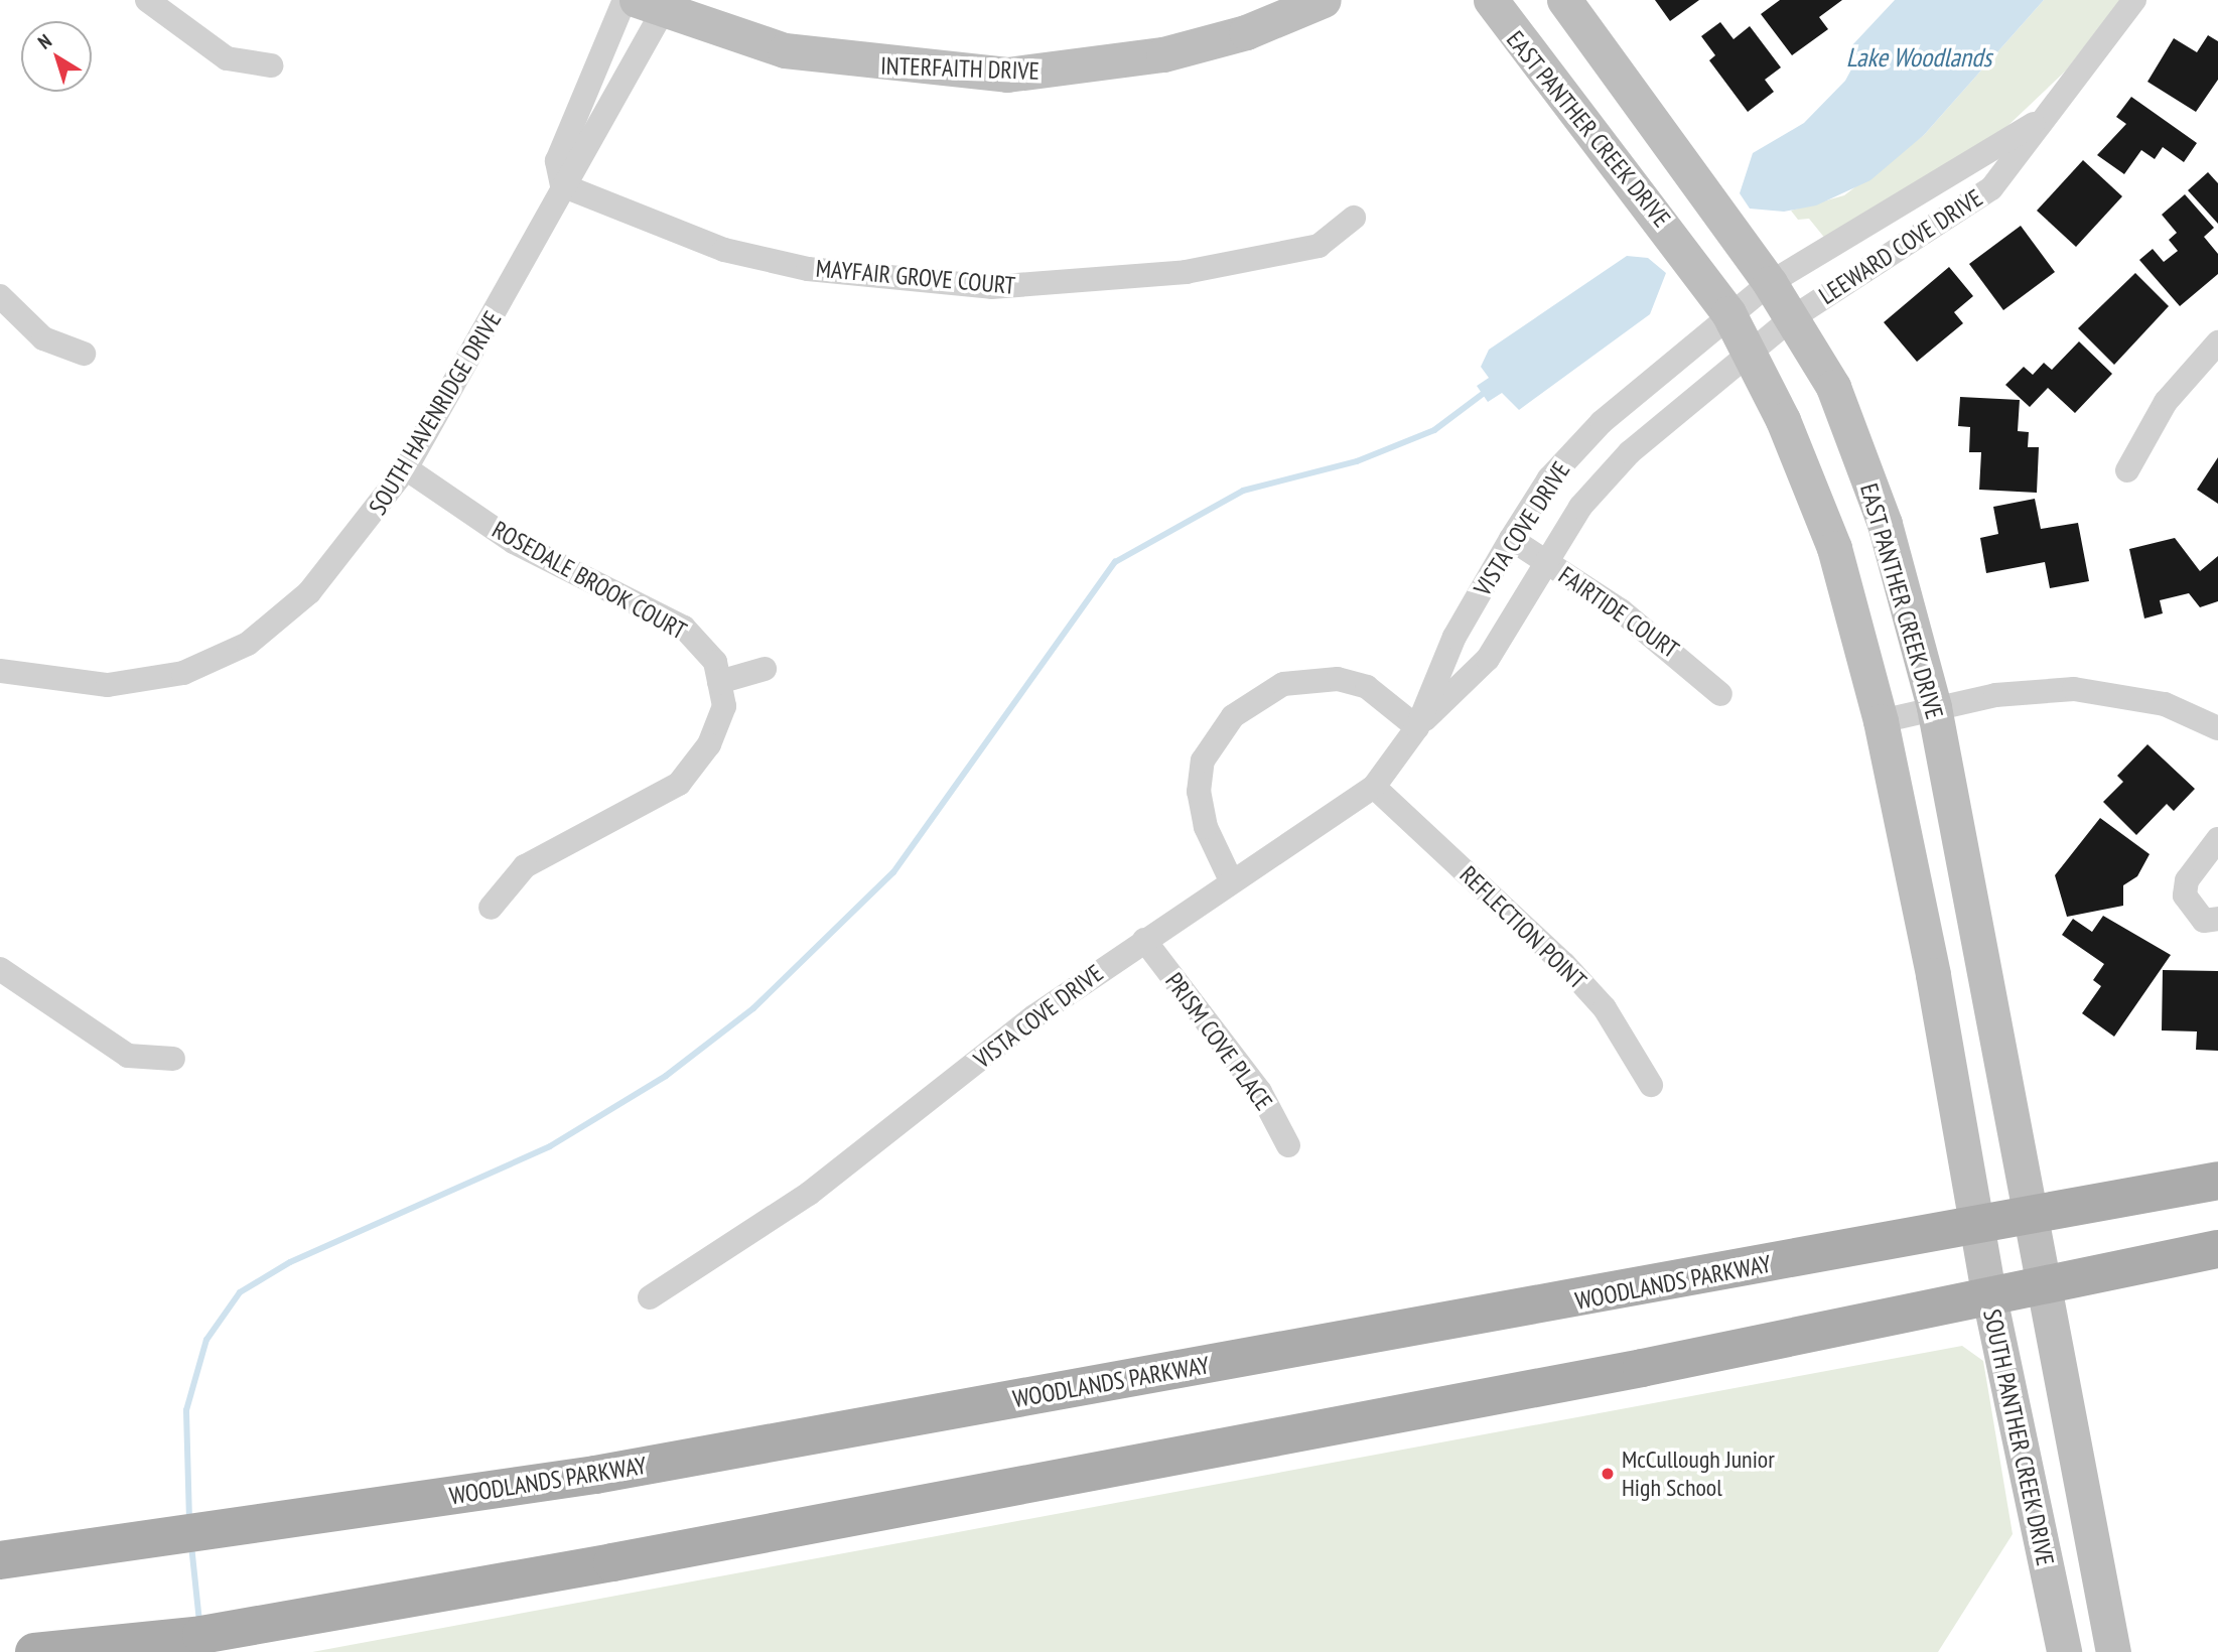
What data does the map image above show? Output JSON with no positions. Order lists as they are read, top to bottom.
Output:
{
  "streets": {
    "main road": ["WOODLANDS PARKWAY"],
    "street": [
      "INTERFAITH DRIVE",
      "EAST PANTHER CREEK DRIVE",
      "LEEWARD COVE DRIVE",
      "MAYFAIR GROVE COURT",
      "SOUTH HAVENRIDGE DRIVE",
      "VISTA COVE DRIVE",
      "ROSEDALE BROOK COURT",
      "FAIRTIDE COURT",
      "REFLECTION POINT",
      "PRISM COVE PLACE",
      "SOUTH PANTHER CREEK DRIVE"
    ]
  },
  "crossings": [
    ["INTERFAITH DRIVE", "SOUTH HAVENRIDGE DRIVE"],
    ["EAST PANTHER CREEK DRIVE", "LEEWARD COVE DRIVE"],
    ["EAST PANTHER CREEK DRIVE", "VISTA COVE DRIVE"],
    ["EAST PANTHER CREEK DRIVE", "WOODLANDS PARKWAY"],
    ["EAST PANTHER CREEK DRIVE", "SOUTH PANTHER CREEK DRIVE"],
    ["LEEWARD COVE DRIVE", "VISTA COVE DRIVE"],
    ["MAYFAIR GROVE COURT", "SOUTH HAVENRIDGE DRIVE"],
    ["SOUTH HAVENRIDGE DRIVE", "ROSEDALE BROOK COURT"],
    ["VISTA COVE DRIVE", "FAIRTIDE COURT"],
    ["VISTA COVE DRIVE", "REFLECTION POINT"],
    ["VISTA COVE DRIVE", "PRISM COVE PLACE"],
    ["WOODLANDS PARKWAY", "SOUTH PANTHER CREEK DRIVE"]
  ],
  "water": ["Lake Woodlands"],
  "places": ["McCullough Junior High School"],
  "north": "top left"
}
